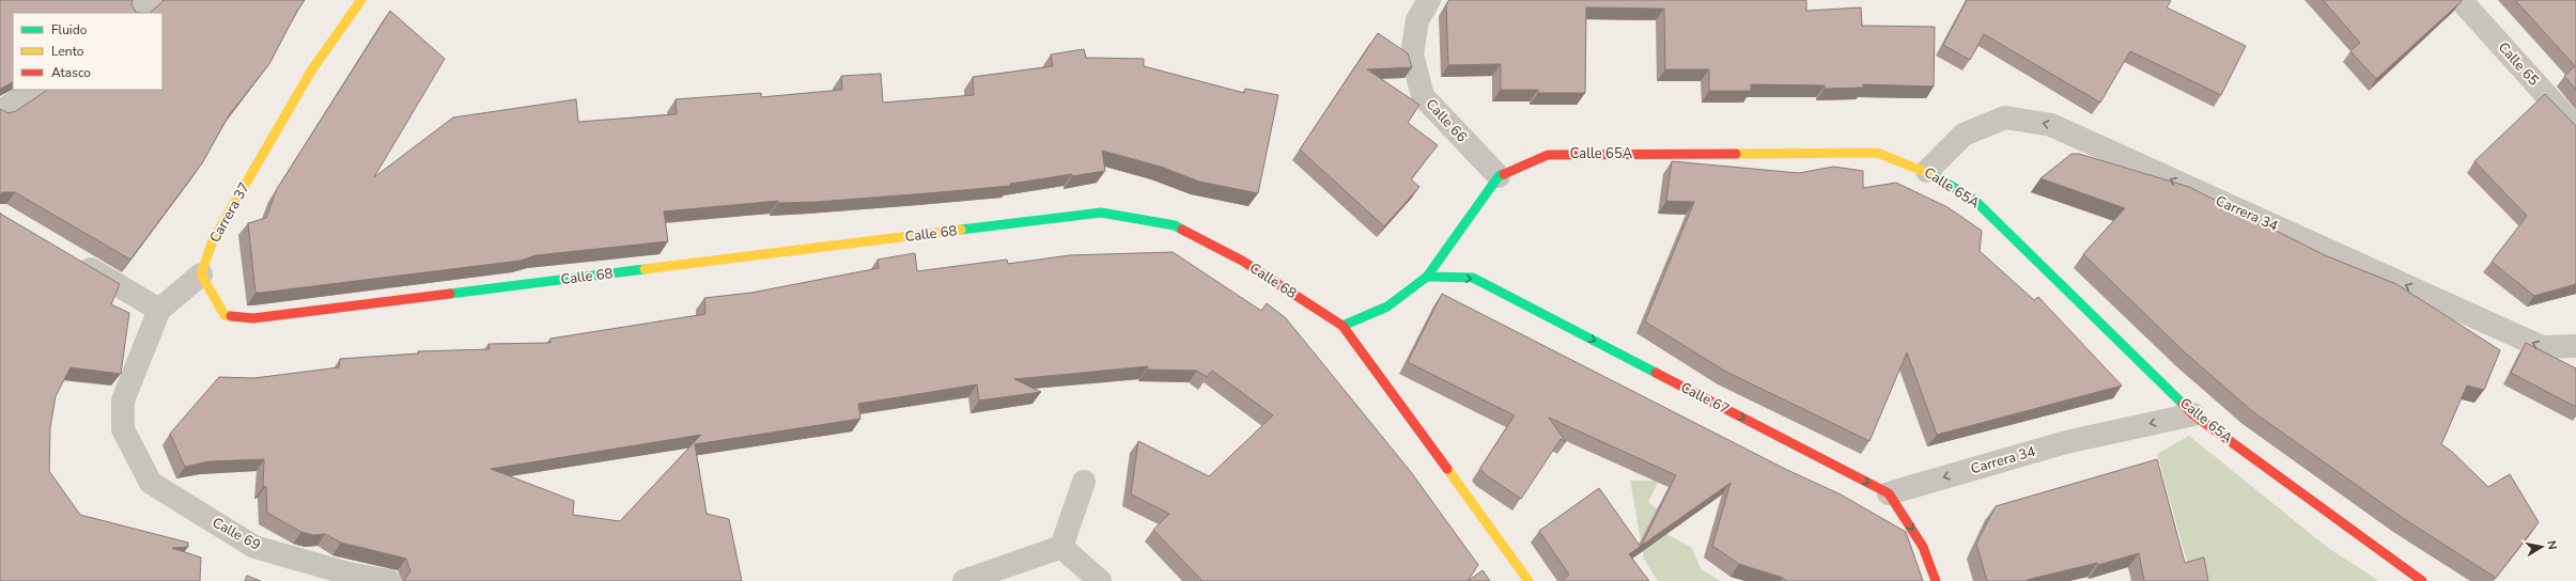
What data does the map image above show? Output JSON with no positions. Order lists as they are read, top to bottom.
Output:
{
  "streets": {
    "main road": [
      "Calle 65A",
      "Carrera 37",
      "Calle 68",
      "Calle 67"
    ],
    "street": [
      "Calle 65",
      "Calle 66",
      "Carrera 34",
      "Calle 69"
    ]
  },
  "crossings": [
    ["Calle 66", "Calle 65A"],
    ["Calle 65A", "Carrera 34"],
    ["Carrera 37", "Calle 68"],
    ["Carrera 34", "Calle 67"]
  ],
  "one_way": ["Carrera 34", "Calle 67"],
  "legend": ["Fluido", "Lento", "Atasco"],
  "north": "right"
}
